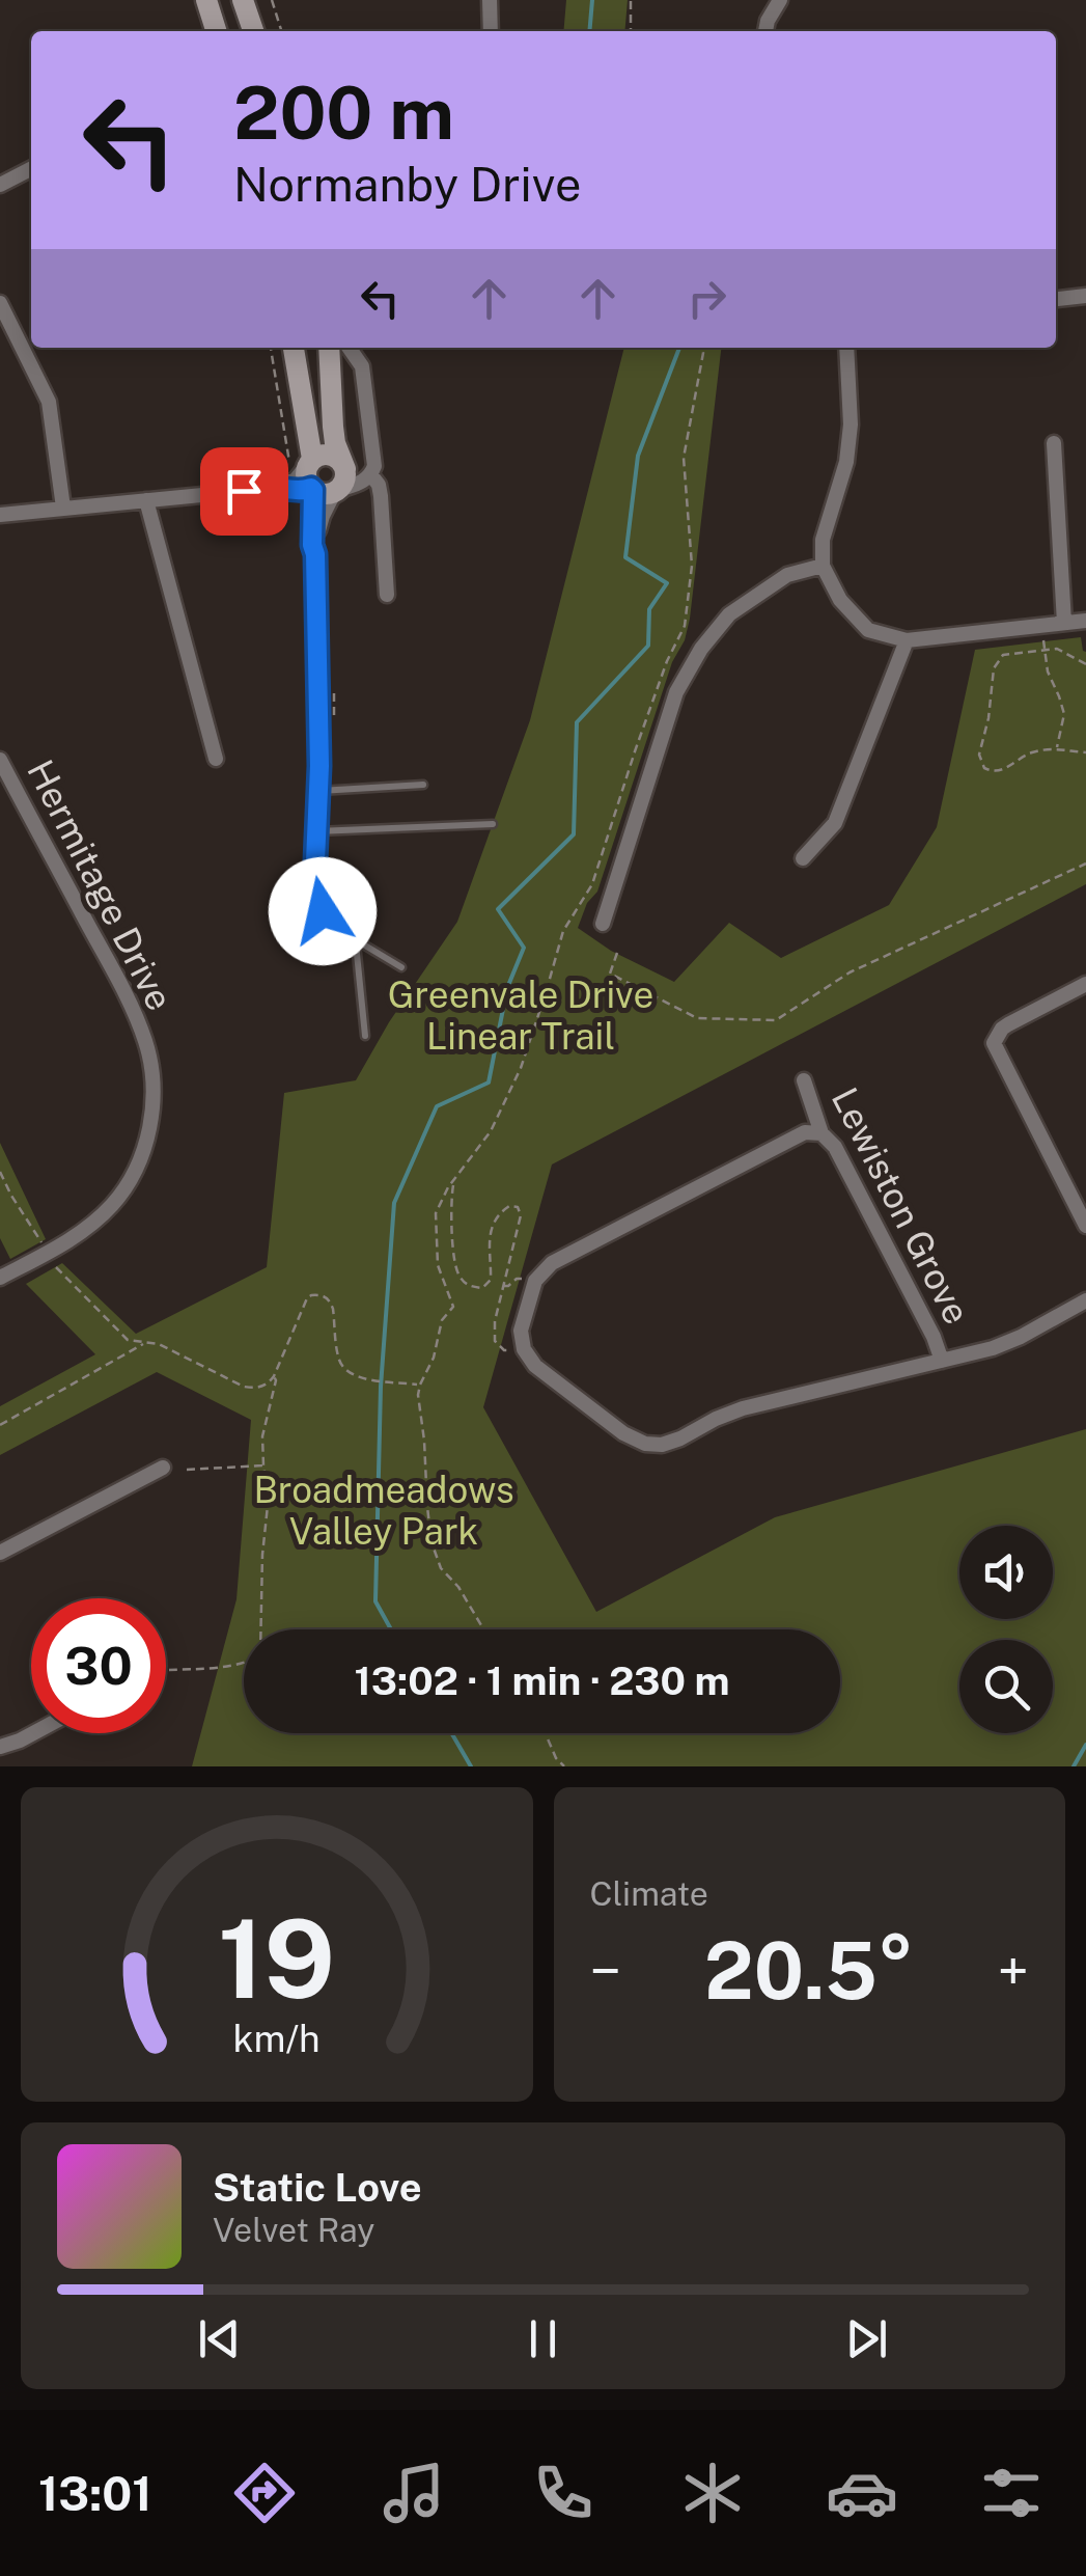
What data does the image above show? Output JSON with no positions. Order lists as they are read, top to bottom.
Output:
{
  "streets": {
    "street": ["Hermitage Drive", "Lewiston Grove"]
  },
  "parks": ["Greenvale Drive Linear Trail", "Broadmeadows Valley Park"],
  "page": {
    "turn": ["200 m", "Normanby Drive"],
    "limit": "30",
    "trip": "13:02 · 1 min · 230 m",
    "tile": "Climate",
    "heat": ["−", "20.5°", "+"],
    "song": ["Static Love", "Velvet Ray"],
    "tabs": "13:01",
    "gauge": ["19", "km/h"]
  }
}
